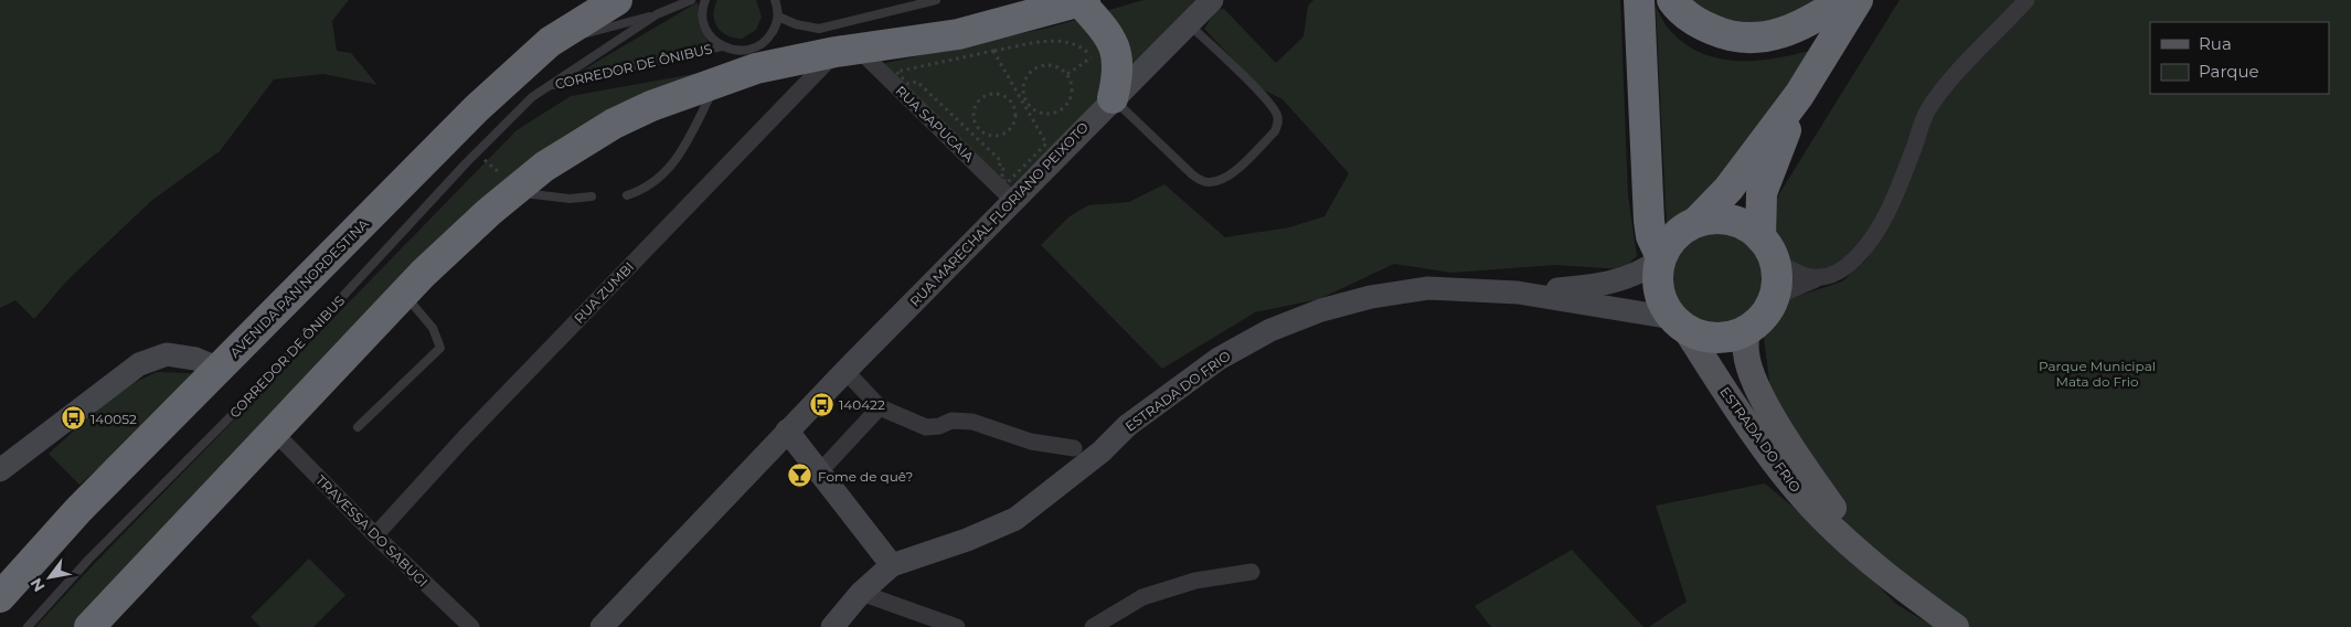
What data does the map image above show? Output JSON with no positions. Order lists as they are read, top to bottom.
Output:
{
  "streets": {
    "highway": ["AVENIDA PAN NORDESTINA"],
    "main road": ["RUA MARECHAL FLORIANO PEIXOTO", "ESTRADA DO FRIO"],
    "street": ["RUA SAPUCAIA", "RUA ZUMBI", "TRAVESSA DO SABUGI"],
    "lane": ["CORREDOR DE ÔNIBUS"]
  },
  "crossings": [
    ["CORREDOR DE ÔNIBUS", "AVENIDA PAN NORDESTINA"],
    ["RUA SAPUCAIA", "RUA MARECHAL FLORIANO PEIXOTO"],
    ["RUA SAPUCAIA", "RUA ZUMBI"],
    ["RUA ZUMBI", "TRAVESSA DO SABUGI"]
  ],
  "parks": ["Parque Municipal Mata do Frio"],
  "places": {
    "bus stop": ["140422", "140052"],
    "bar": ["Fome de quê?"]
  },
  "legend": ["Rua", "Parque"],
  "north": "bottom left"
}
